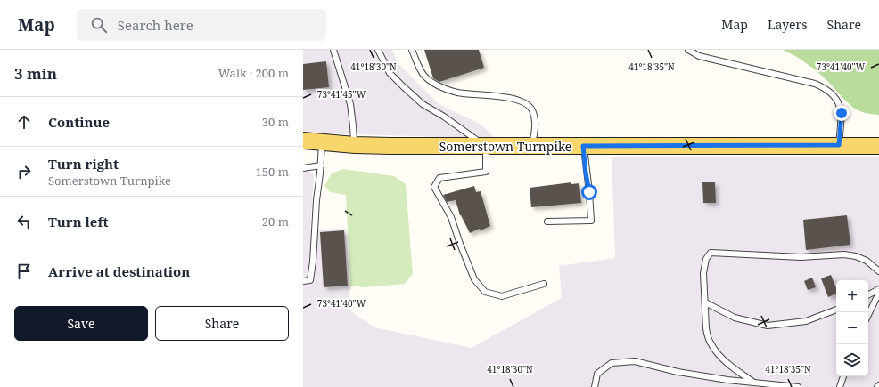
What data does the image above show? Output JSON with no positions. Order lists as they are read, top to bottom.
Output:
{
  "streets": {
    "main road": ["Somerstown Turnpike"]
  },
  "page": {
    "header": "Map",
    "search": "Search here",
    "nav": ["Map", "Layers", "Share"],
    "heading": ["3 min", "Walk · 200 m"],
    "list": [
      ["Continue", "30 m"],
      ["Turn right", "Somerstown Turnpike", "150 m"],
      ["Turn left", "20 m"],
      "Arrive at destination"
    ],
    "map_buttons": ["+", "−"],
    "buttons": ["Save", "Share"]
  },
  "coordinates": [
    "41°18'30\"N",
    "41°18'35\"N",
    "73°41'40\"W",
    "73°41'45\"W"
  ]
}
